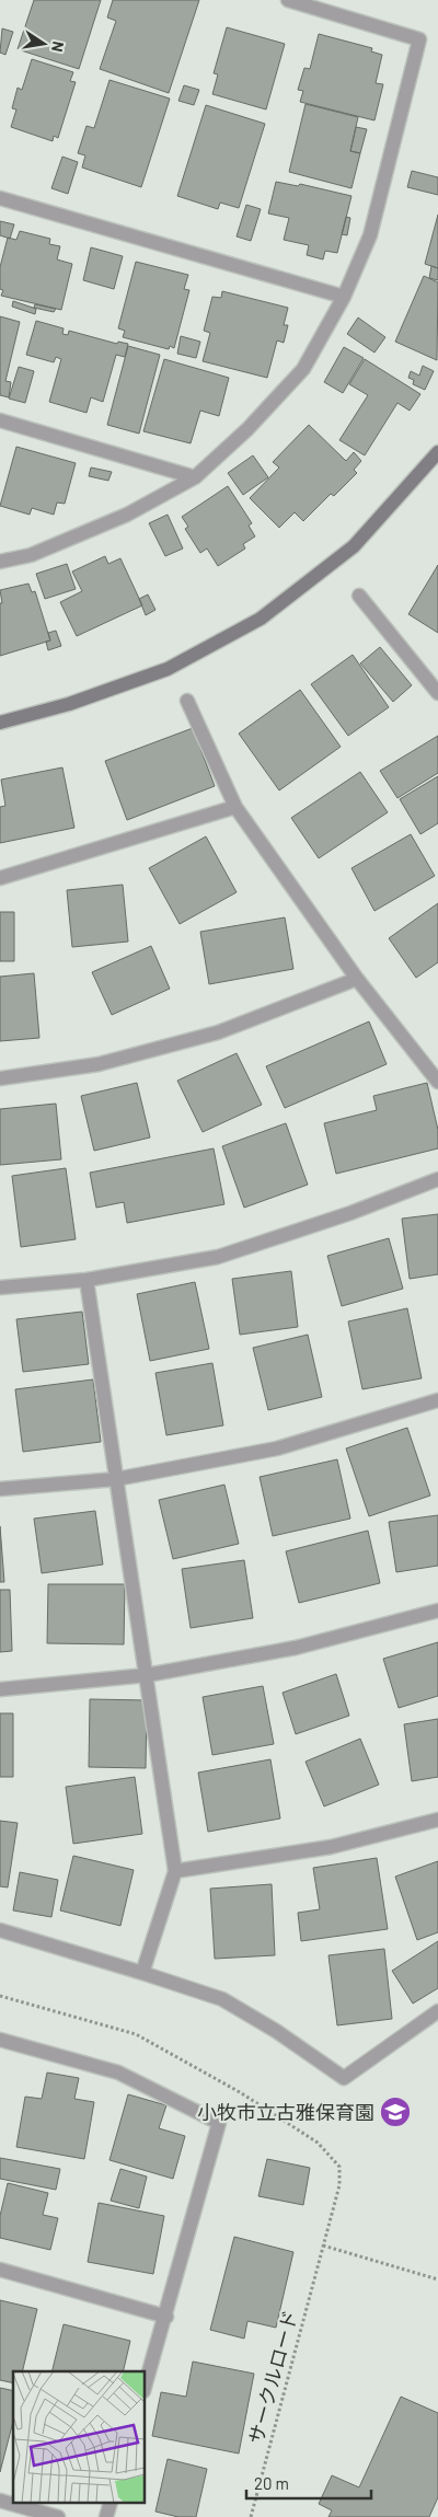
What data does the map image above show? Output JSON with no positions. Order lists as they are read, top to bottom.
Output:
{
  "streets": {
    "path": ["サークルロード"]
  },
  "places": {
    "school or university": ["小牧市立古雅保育園"]
  },
  "scale_bar": "20 m",
  "north": "right"
}
